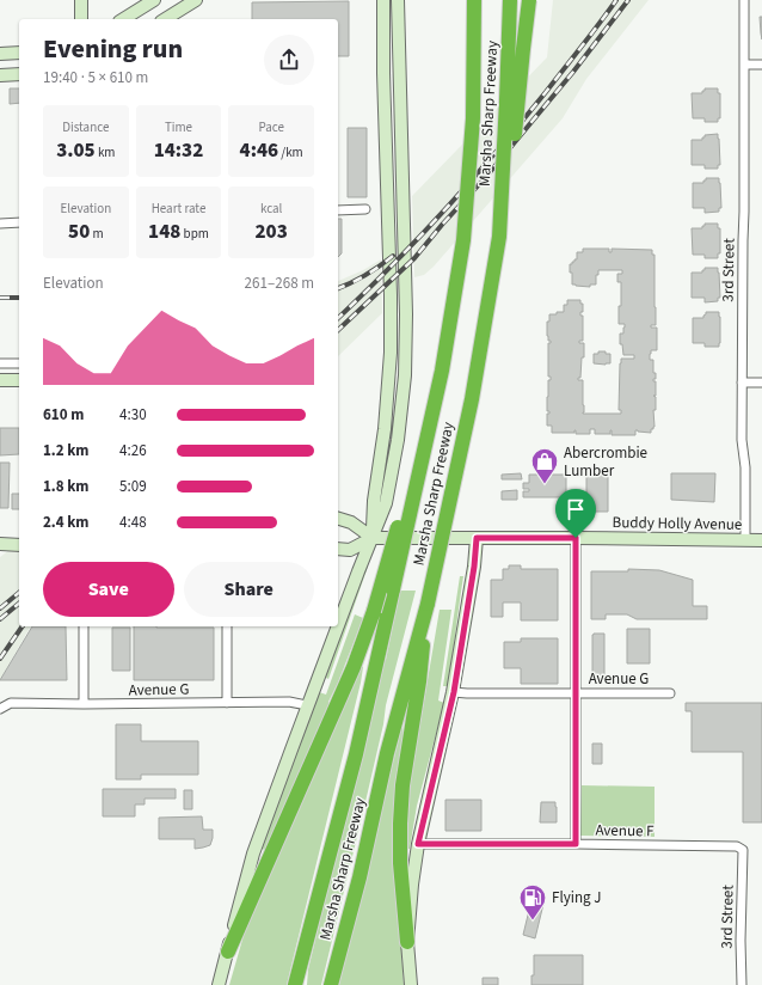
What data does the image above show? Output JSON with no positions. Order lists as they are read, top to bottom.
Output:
{
  "streets": {
    "highway": ["Marsha Sharp Freeway"],
    "main road": ["Buddy Holly Avenue"],
    "street": ["3rd Street", "Avenue G", "Avenue F"]
  },
  "crossings": [
    ["3rd Street", "Buddy Holly Avenue"],
    ["3rd Street", "Avenue F"]
  ],
  "places": {
    "shop": ["Abercrombie Lumber"],
    "fuel station": ["Flying J"]
  },
  "page": {
    "heading": ["Evening run", "19:40 · 5 × 610 m"],
    "stats": [
      ["Distance", "3.05 km"],
      ["Time", "14:32"],
      ["Pace", "4:46 /km"],
      ["Elevation", "50 m"],
      ["Heart rate", "148 bpm"],
      ["kcal", "203"]
    ],
    "chart": ["Elevation", "261–268 m"],
    "list": [
      {
        "name": "610 m",
        "note": "4:30"
      },
      {
        "name": "1.2 km",
        "note": "4:26"
      },
      {
        "name": "1.8 km",
        "note": "5:09"
      },
      {
        "name": "2.4 km",
        "note": "4:48"
      }
    ],
    "buttons": ["Save", "Share"]
  }
}
